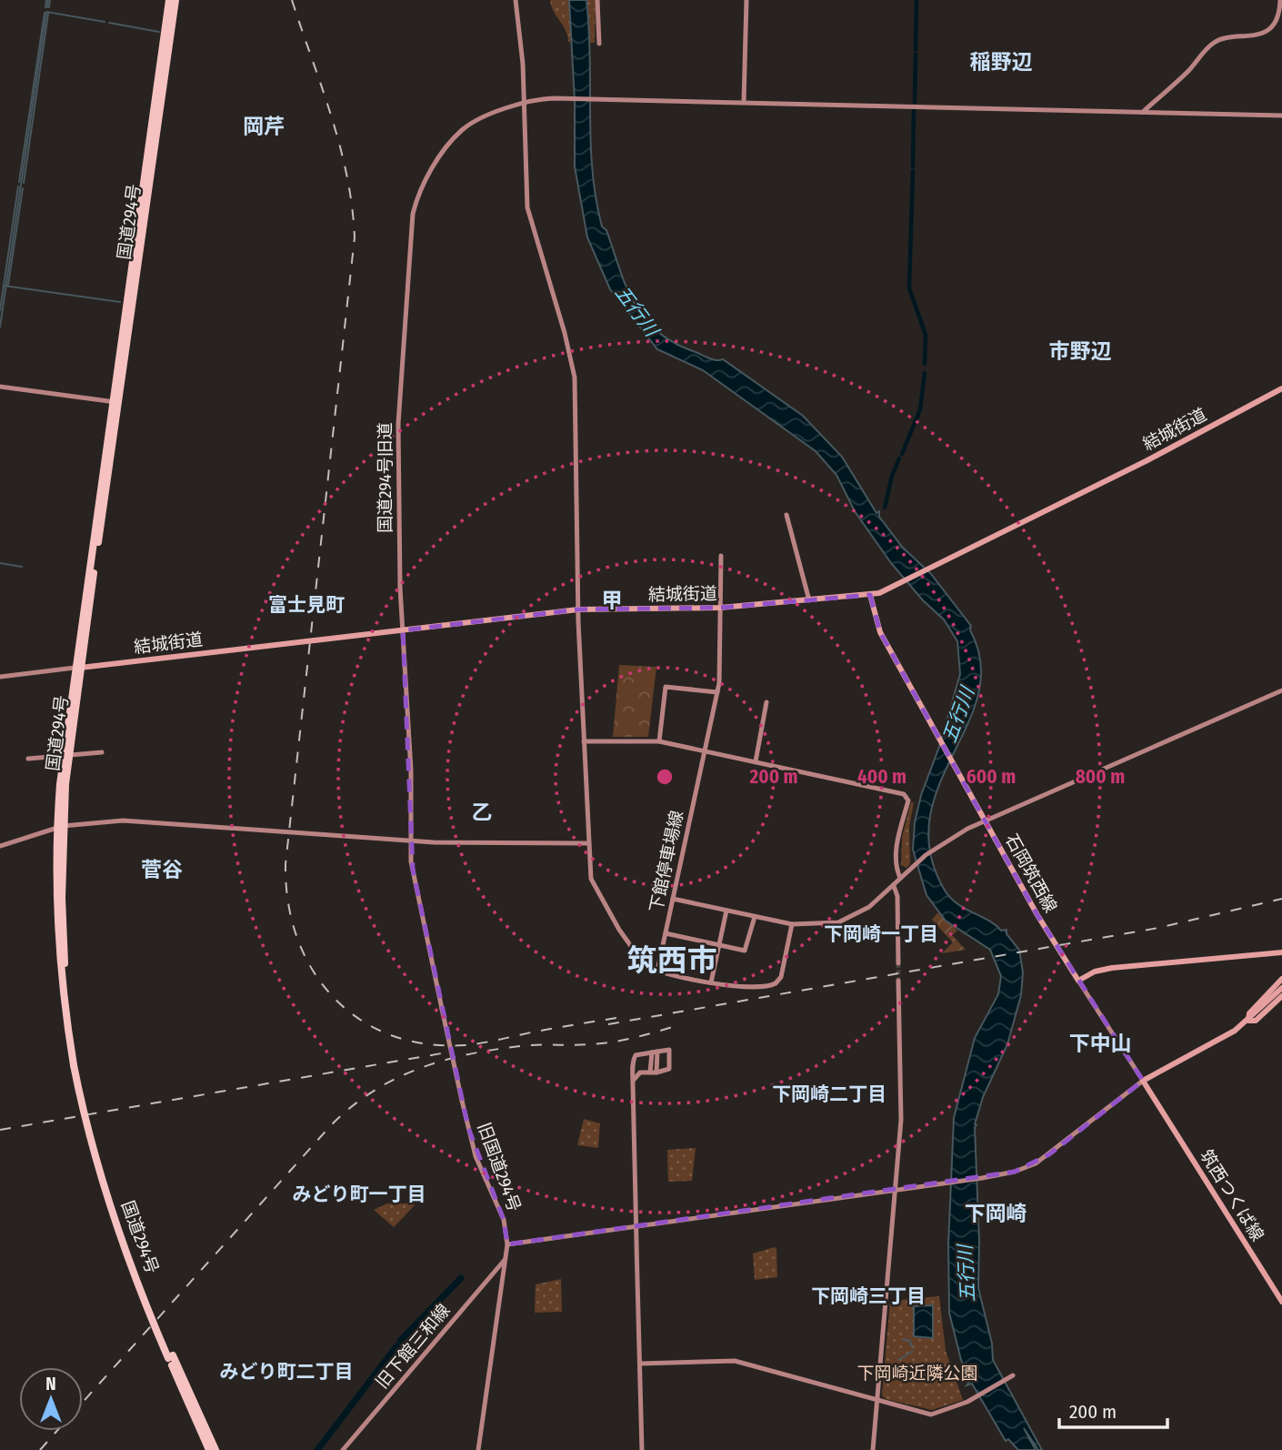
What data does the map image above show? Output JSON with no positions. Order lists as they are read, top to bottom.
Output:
{
  "streets": {
    "highway": ["国道294号"],
    "main road": ["結城街道", "石岡筑西線", "筑西つくば線"],
    "street": [
      "国道294号旧道",
      "下館停車場線",
      "旧国道294号",
      "旧下館三和線"
    ]
  },
  "crossings": [
    ["国道294号", "結城街道"],
    ["結城街道", "国道294号旧道"],
    ["結城街道", "下館停車場線"],
    ["結城街道", "石岡筑西線"],
    ["国道294号旧道", "旧国道294号"],
    ["旧国道294号", "旧下館三和線"]
  ],
  "districts": [
    "稲野辺",
    "岡芹",
    "市野辺",
    "甲",
    "富士見町",
    "乙",
    "菅谷",
    "下岡崎一丁目",
    "筑西市",
    "下中山",
    "下岡崎二丁目",
    "みどり町一丁目",
    "下岡崎",
    "下岡崎三丁目",
    "みどり町二丁目"
  ],
  "water": ["五行川"],
  "parks": ["下岡崎近隣公園"],
  "scale_bar": "200 m",
  "north": "top",
  "rings": [
    "200 m",
    "400 m",
    "600 m",
    "800 m"
  ]
}
